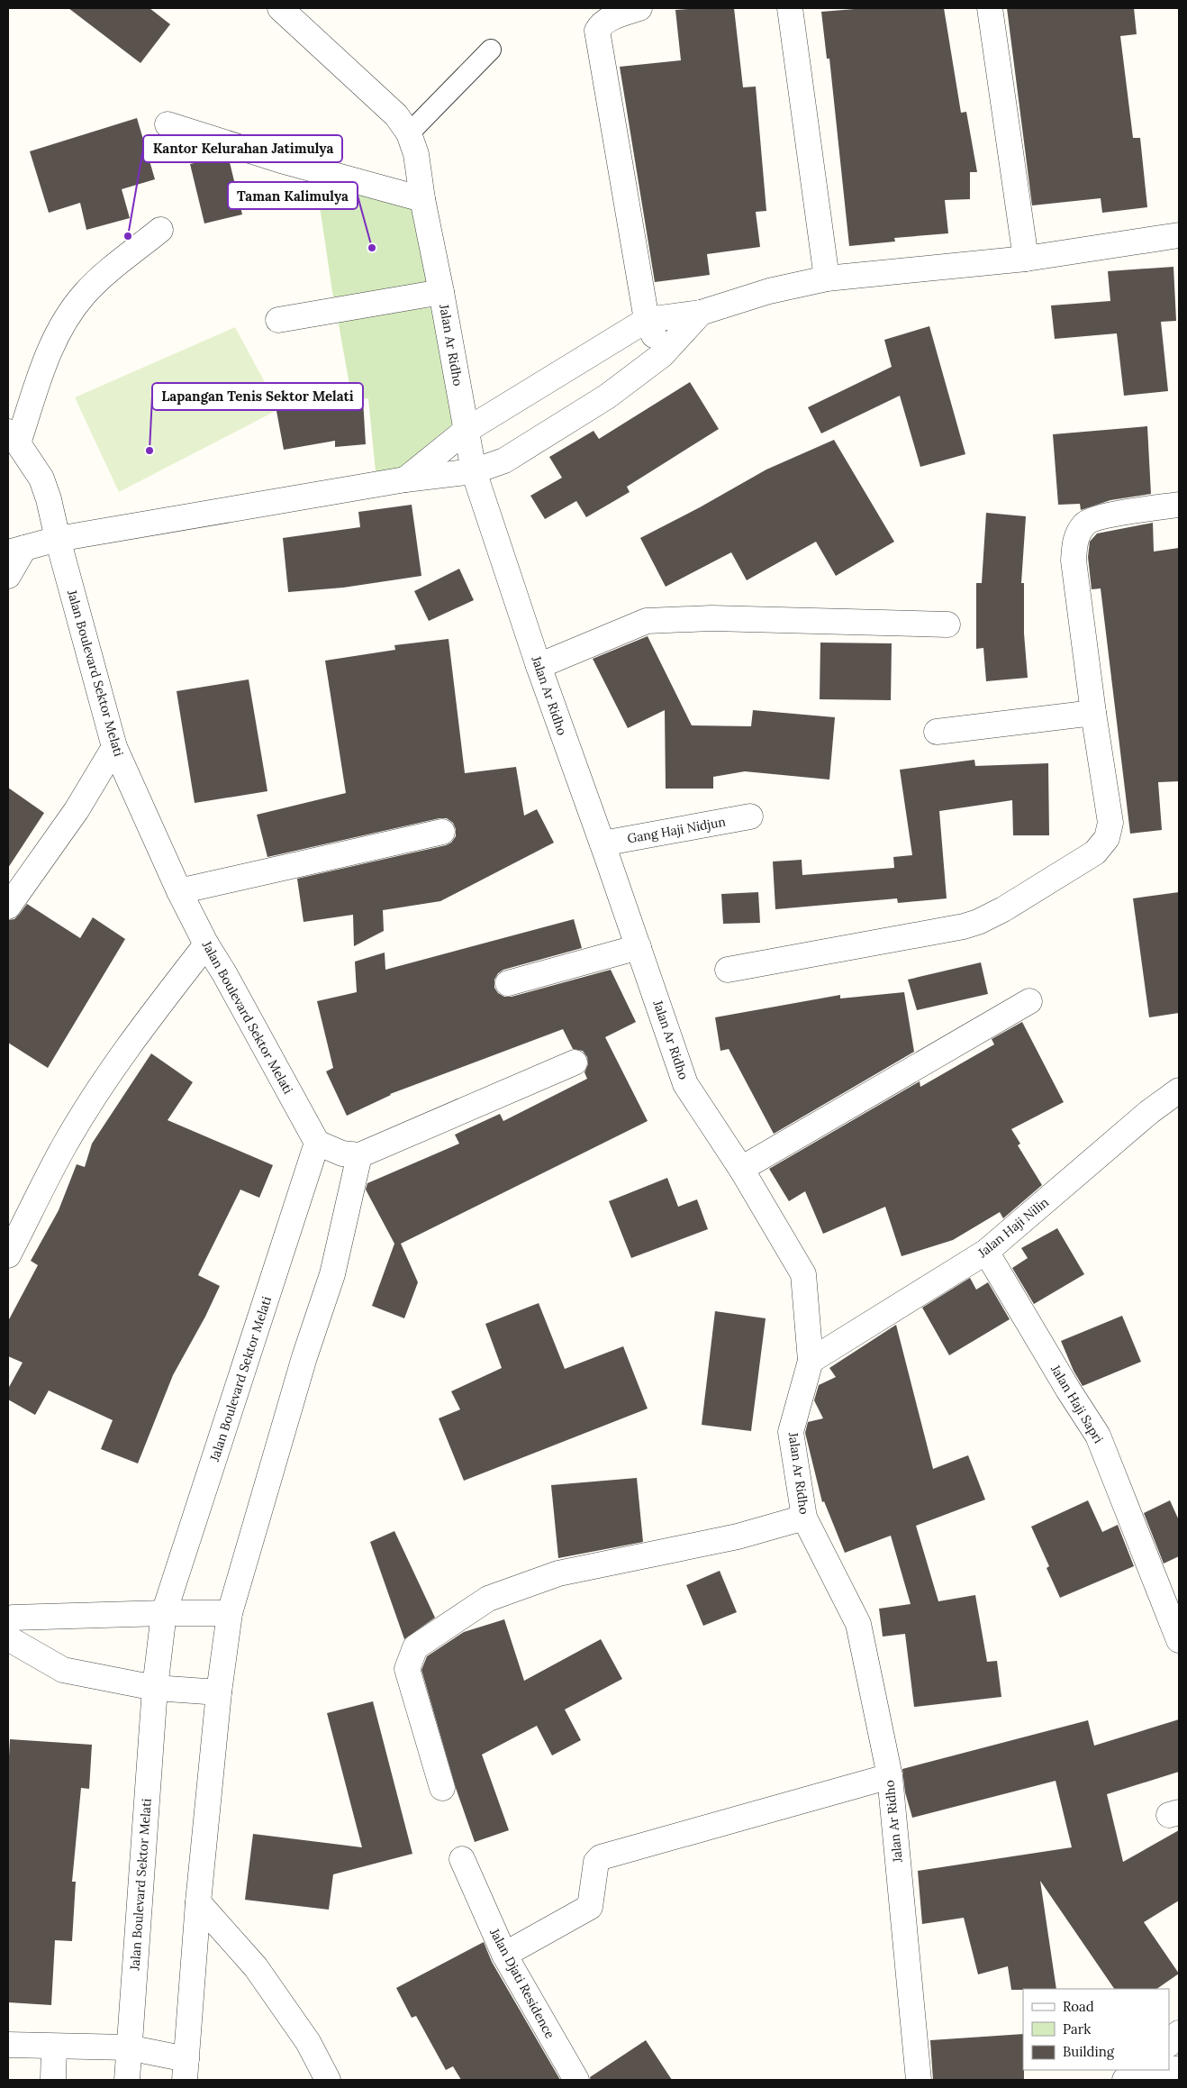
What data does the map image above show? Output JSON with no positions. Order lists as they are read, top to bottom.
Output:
{
  "streets": {
    "street": [
      "Jalan Ar Ridho",
      "Jalan Boulevard Sektor Melati",
      "Gang Haji Nidjun",
      "Jalan Haji Nilin",
      "Jalan Haji Sapri",
      "Jalan Djati Residence"
    ]
  },
  "crossings": [
    ["Jalan Ar Ridho", "Gang Haji Nidjun"],
    ["Jalan Ar Ridho", "Jalan Haji Nilin"],
    ["Jalan Haji Nilin", "Jalan Haji Sapri"]
  ],
  "places": ["Kantor Kelurahan Jatimulya", "Taman Kalimulya", "Lapangan Tenis Sektor Melati"],
  "legend": ["Road", "Park", "Building"]
}
